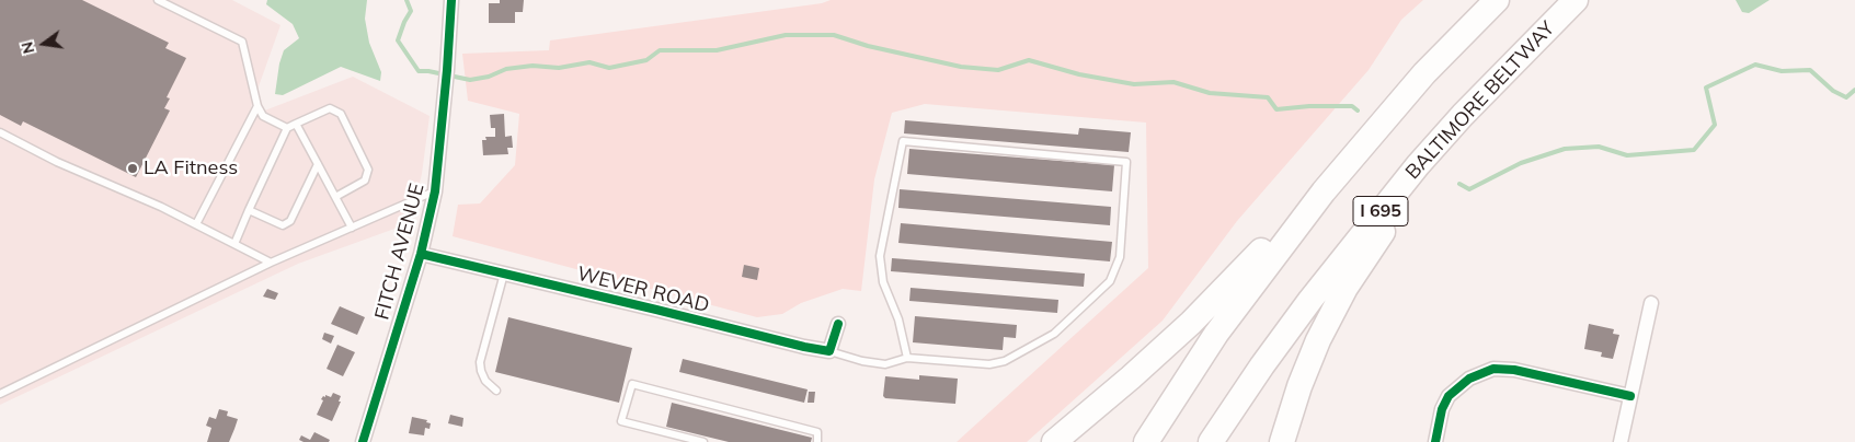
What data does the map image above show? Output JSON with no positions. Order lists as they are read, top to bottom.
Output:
{
  "streets": {
    "highway": ["BALTIMORE BELTWAY", "I 695"],
    "street": ["FITCH AVENUE", "WEVER ROAD"]
  },
  "crossings": [
    ["FITCH AVENUE", "WEVER ROAD"]
  ],
  "places": ["LA Fitness"],
  "north": "left"
}
